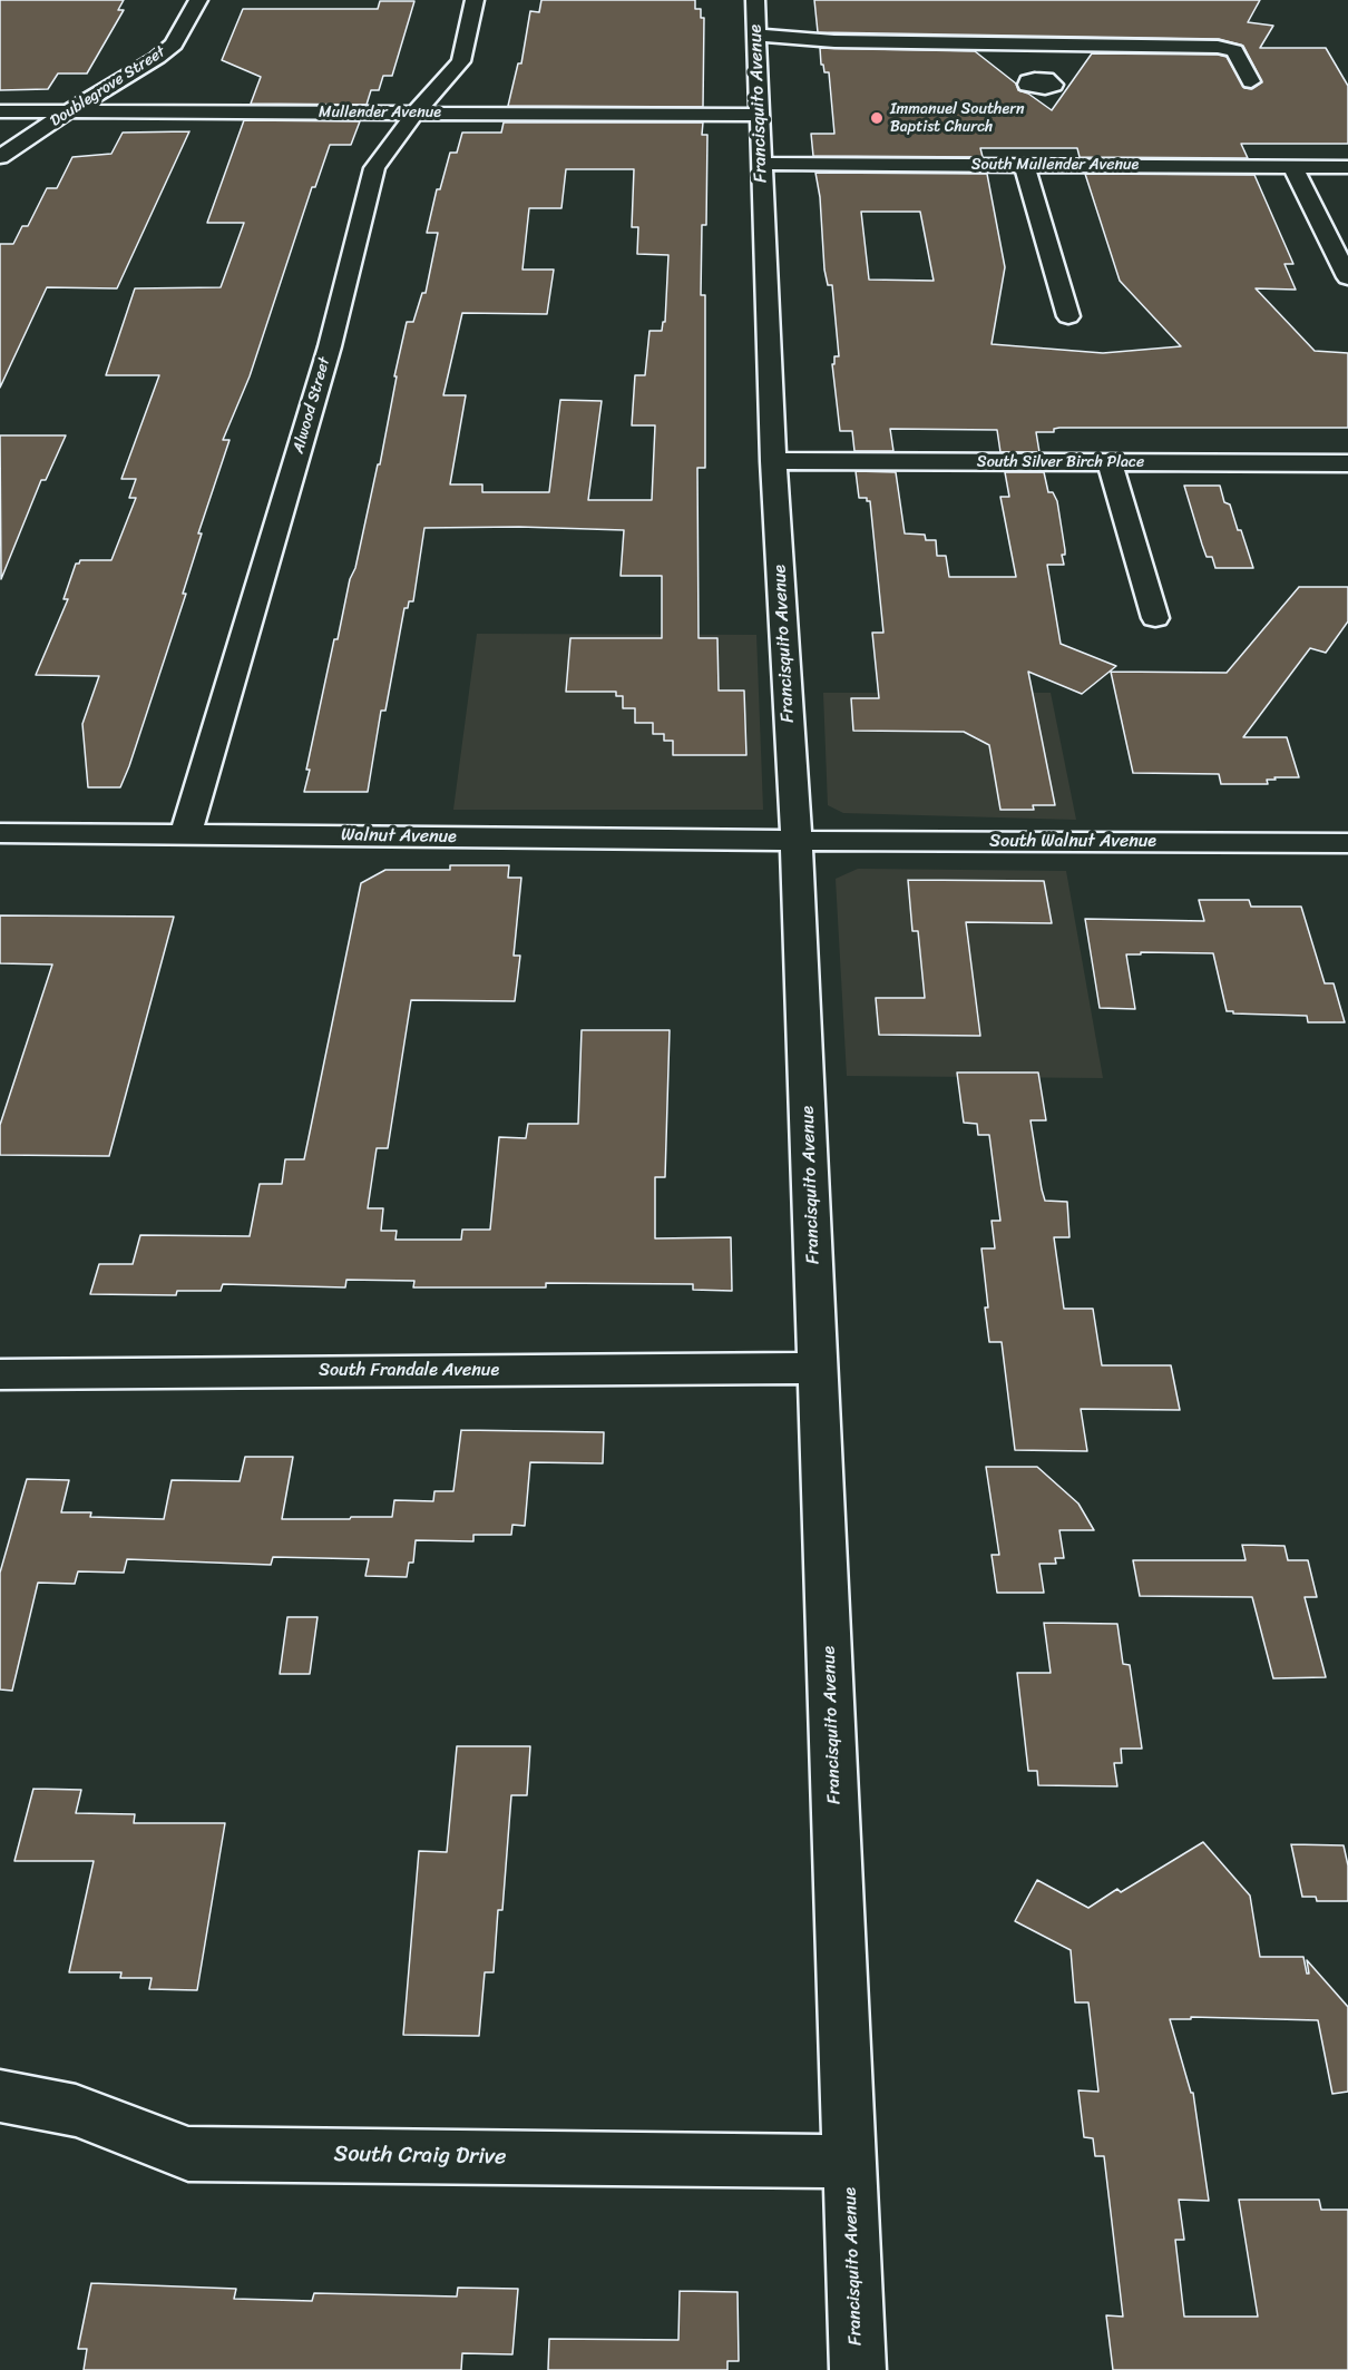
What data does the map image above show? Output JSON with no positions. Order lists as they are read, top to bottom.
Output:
{
  "streets": {
    "street": [
      "Doublegrove Street",
      "Francisquito Avenue",
      "Mullender Avenue",
      "South Mullender Avenue",
      "Alwood Street",
      "South Silver Birch Place",
      "Walnut Avenue",
      "South Walnut Avenue",
      "South Frandale Avenue",
      "South Craig Drive"
    ]
  },
  "crossings": [
    ["Doublegrove Street", "Mullender Avenue"],
    ["Francisquito Avenue", "Mullender Avenue"],
    ["Francisquito Avenue", "South Mullender Avenue"],
    ["Francisquito Avenue", "South Silver Birch Place"],
    ["Francisquito Avenue", "Walnut Avenue"],
    ["Francisquito Avenue", "South Walnut Avenue"],
    ["Francisquito Avenue", "South Frandale Avenue"],
    ["Francisquito Avenue", "South Craig Drive"],
    ["Mullender Avenue", "Alwood Street"],
    ["Alwood Street", "Walnut Avenue"],
    ["Walnut Avenue", "South Walnut Avenue"]
  ],
  "places": ["Immanuel Southern Baptist Church"]
}
